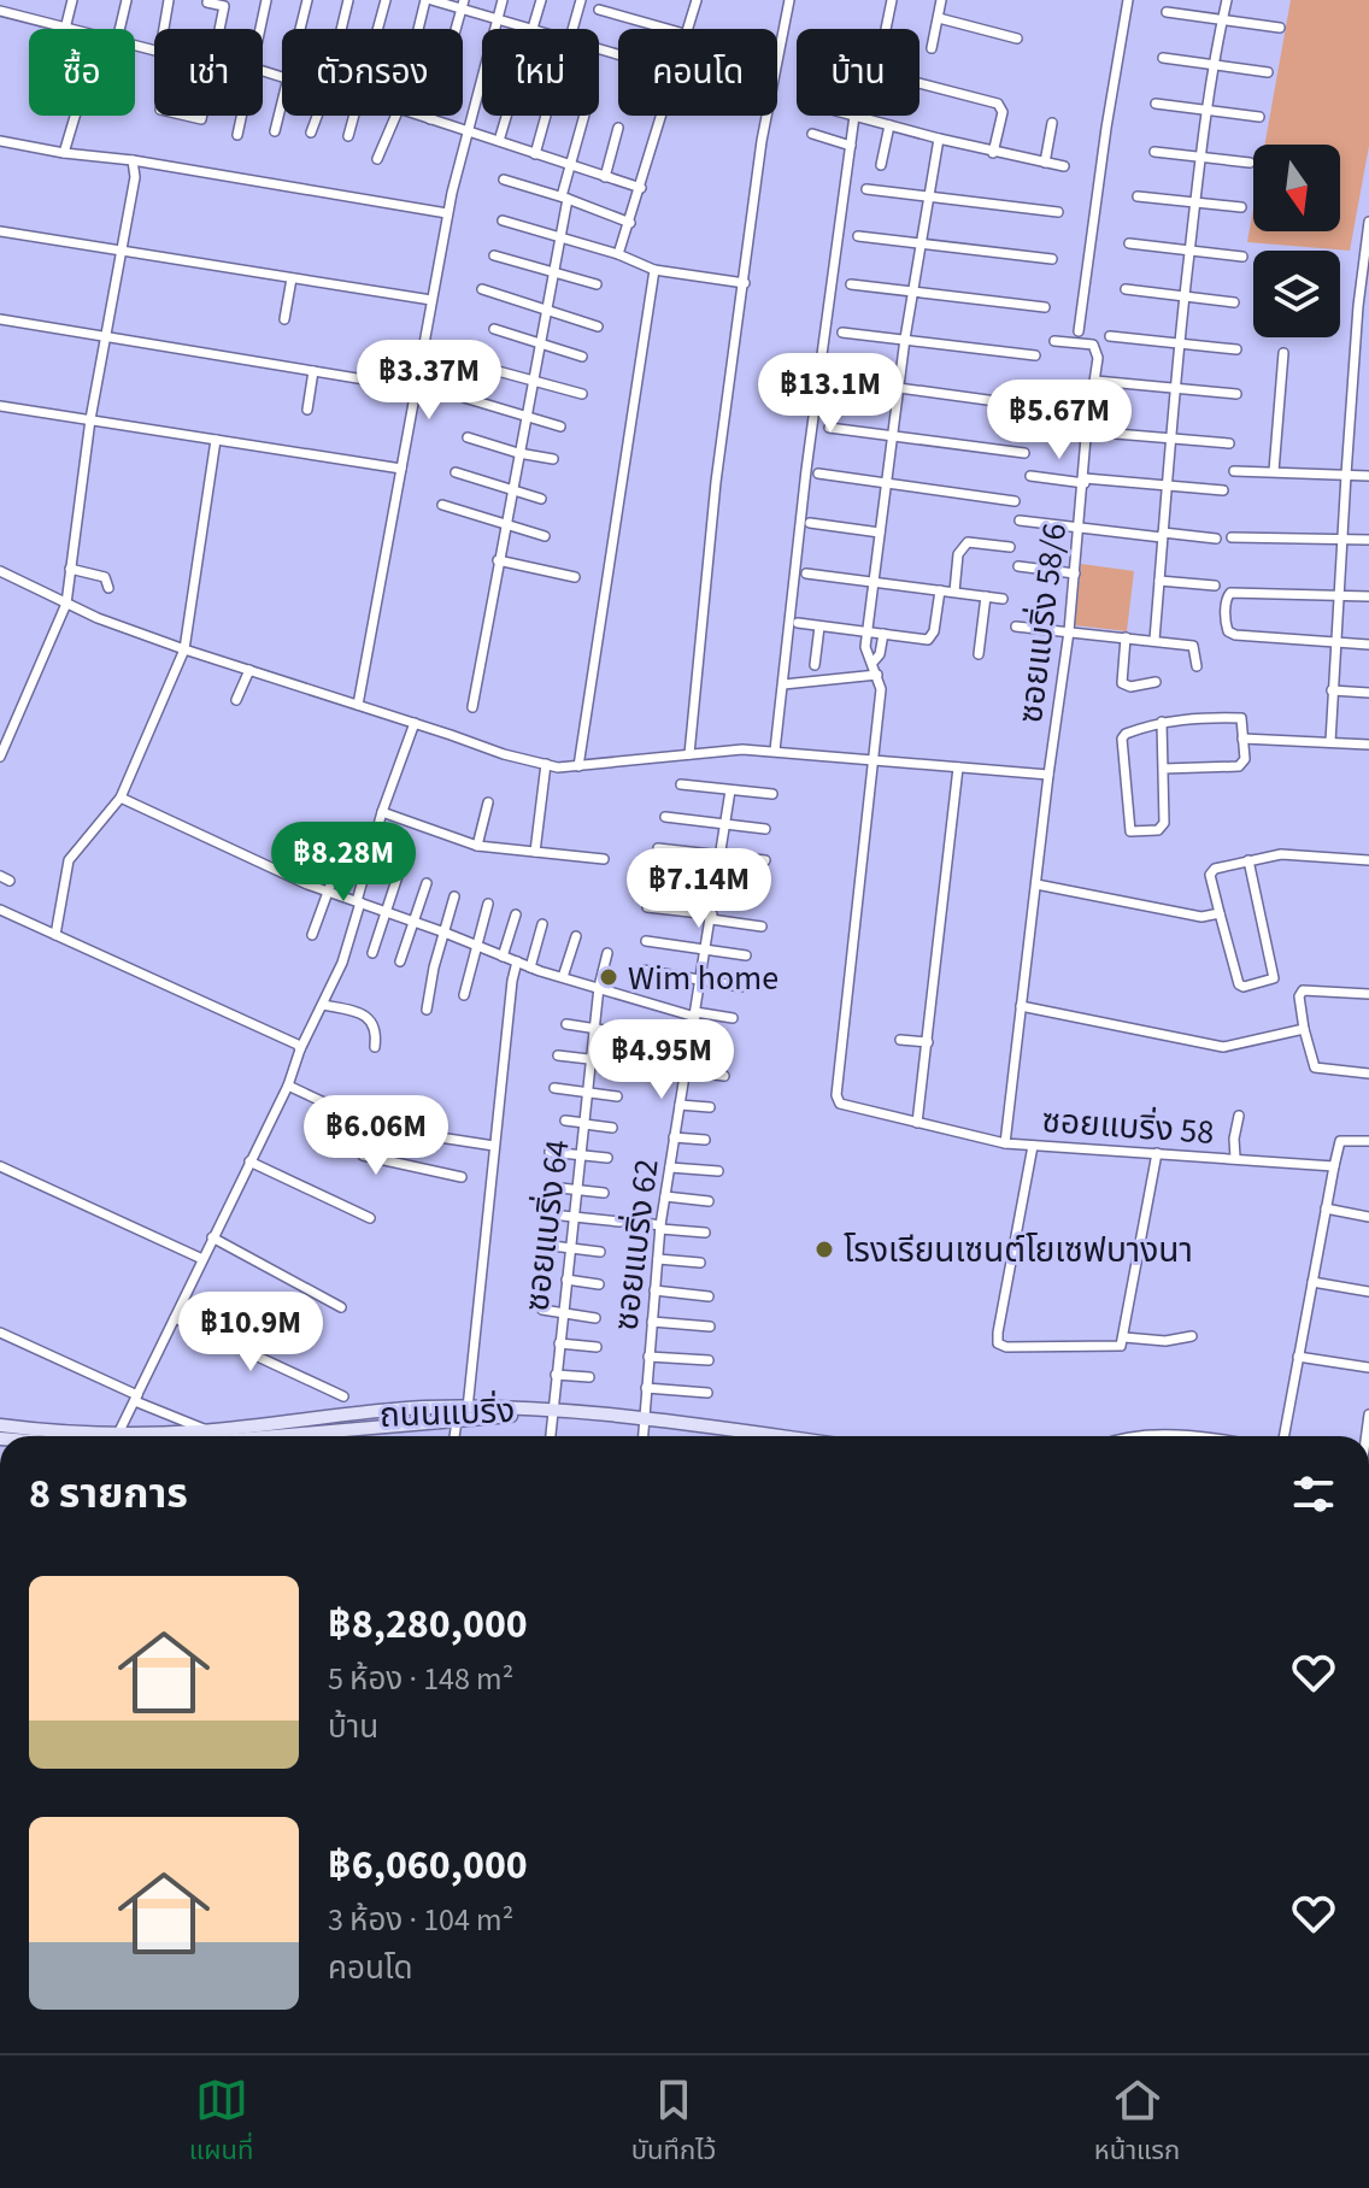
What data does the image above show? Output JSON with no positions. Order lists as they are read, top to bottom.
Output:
{
  "streets": {
    "main road": ["ถนนแบริ่ง"],
    "street": [
      "ซอยแบริ่ง 58/6",
      "ซอยแบริ่ง 58",
      "ซอยแบริ่ง 64",
      "ซอยแบริ่ง 62"
    ]
  },
  "crossings": [
    ["ซอยแบริ่ง 58/6", "ซอยแบริ่ง 58"],
    ["ซอยแบริ่ง 64", "ถนนแบริ่ง"],
    ["ซอยแบริ่ง 62", "ถนนแบริ่ง"]
  ],
  "places": ["Wim home", "โรงเรียนเซนต์โยเซฟบางนา"],
  "north": "bottom",
  "page": {
    "chip": [
      "ซื้อ",
      "เช่า",
      "ตัวกรอง",
      "ใหม่",
      "คอนโด",
      "บ้าน"
    ],
    "price": [
      "฿3.37M",
      "฿13.1M",
      "฿5.67M",
      "฿8.28M",
      "฿7.14M",
      "฿4.95M",
      "฿6.06M",
      "฿10.9M"
    ],
    "heading": "8 รายการ",
    "list": [
      {
        "name": "฿8,280,000",
        "note": "5 ห้อง · 148 m² · บ้าน"
      },
      {
        "name": "฿6,060,000",
        "note": "3 ห้อง · 104 m² · คอนโด"
      }
    ],
    "tabs": ["แผนที่", "บันทึกไว้", "หน้าแรก"]
  }
}
